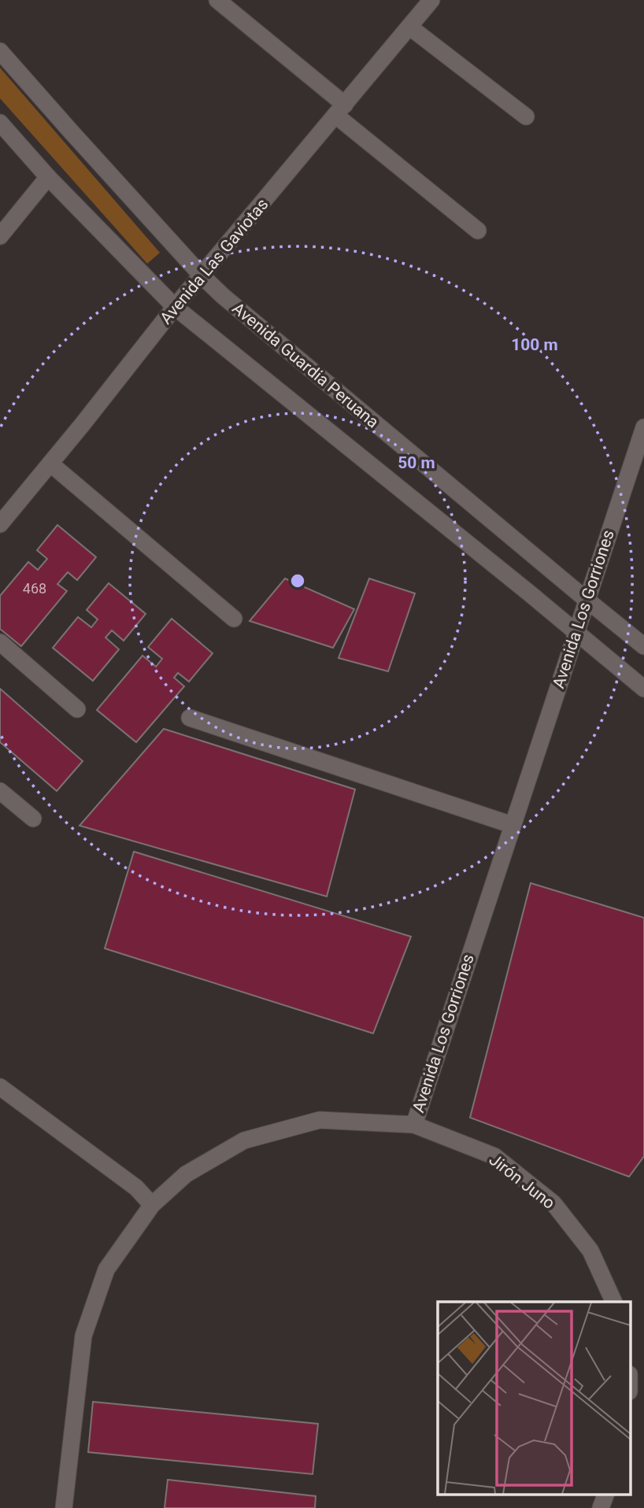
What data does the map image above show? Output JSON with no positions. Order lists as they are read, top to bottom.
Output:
{
  "streets": {
    "street": [
      "Avenida Las Gaviotas",
      "Avenida Guardia Peruana",
      "Avenida Los Gorriones",
      "Jirón Juno"
    ]
  },
  "crossings": [
    ["Avenida Las Gaviotas", "Avenida Guardia Peruana"],
    ["Avenida Guardia Peruana", "Avenida Los Gorriones"],
    ["Avenida Los Gorriones", "Jirón Juno"]
  ],
  "house_numbers": ["468"],
  "rings": ["100 m", "50 m"]
}
